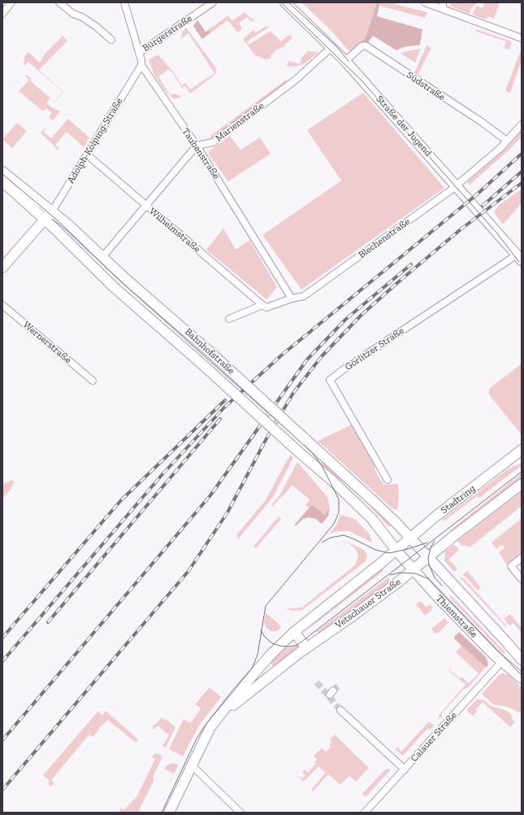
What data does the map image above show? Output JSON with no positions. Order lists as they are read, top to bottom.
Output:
{
  "streets": {
    "main road": [
      "Straße der Jugend",
      "Bahnhofstraße",
      "Stadtring",
      "Vetschauer Straße",
      "Thiemstraße"
    ],
    "street": [
      "Bürgerstraße",
      "Südstraße",
      "Marienstraße",
      "Adolph-Kolping-Straße",
      "Taubenstraße",
      "Wilhelmstraße",
      "Blechenstraße",
      "Wernerstraße",
      "Görlitzer Straße",
      "Calauer Straße"
    ]
  },
  "crossings": [
    ["Bürgerstraße", "Taubenstraße"],
    ["Südstraße", "Straße der Jugend"],
    ["Südstraße", "Blechenstraße"],
    ["Marienstraße", "Straße der Jugend"],
    ["Marienstraße", "Taubenstraße"],
    ["Straße der Jugend", "Blechenstraße"],
    ["Straße der Jugend", "Görlitzer Straße"],
    ["Adolph-Kolping-Straße", "Taubenstraße"],
    ["Adolph-Kolping-Straße", "Wilhelmstraße"],
    ["Adolph-Kolping-Straße", "Bahnhofstraße"],
    ["Taubenstraße", "Blechenstraße"],
    ["Wilhelmstraße", "Blechenstraße"],
    ["Bahnhofstraße", "Stadtring"],
    ["Bahnhofstraße", "Vetschauer Straße"],
    ["Bahnhofstraße", "Thiemstraße"],
    ["Stadtring", "Vetschauer Straße"],
    ["Stadtring", "Thiemstraße"],
    ["Vetschauer Straße", "Thiemstraße"],
    ["Thiemstraße", "Calauer Straße"]
  ]
}
